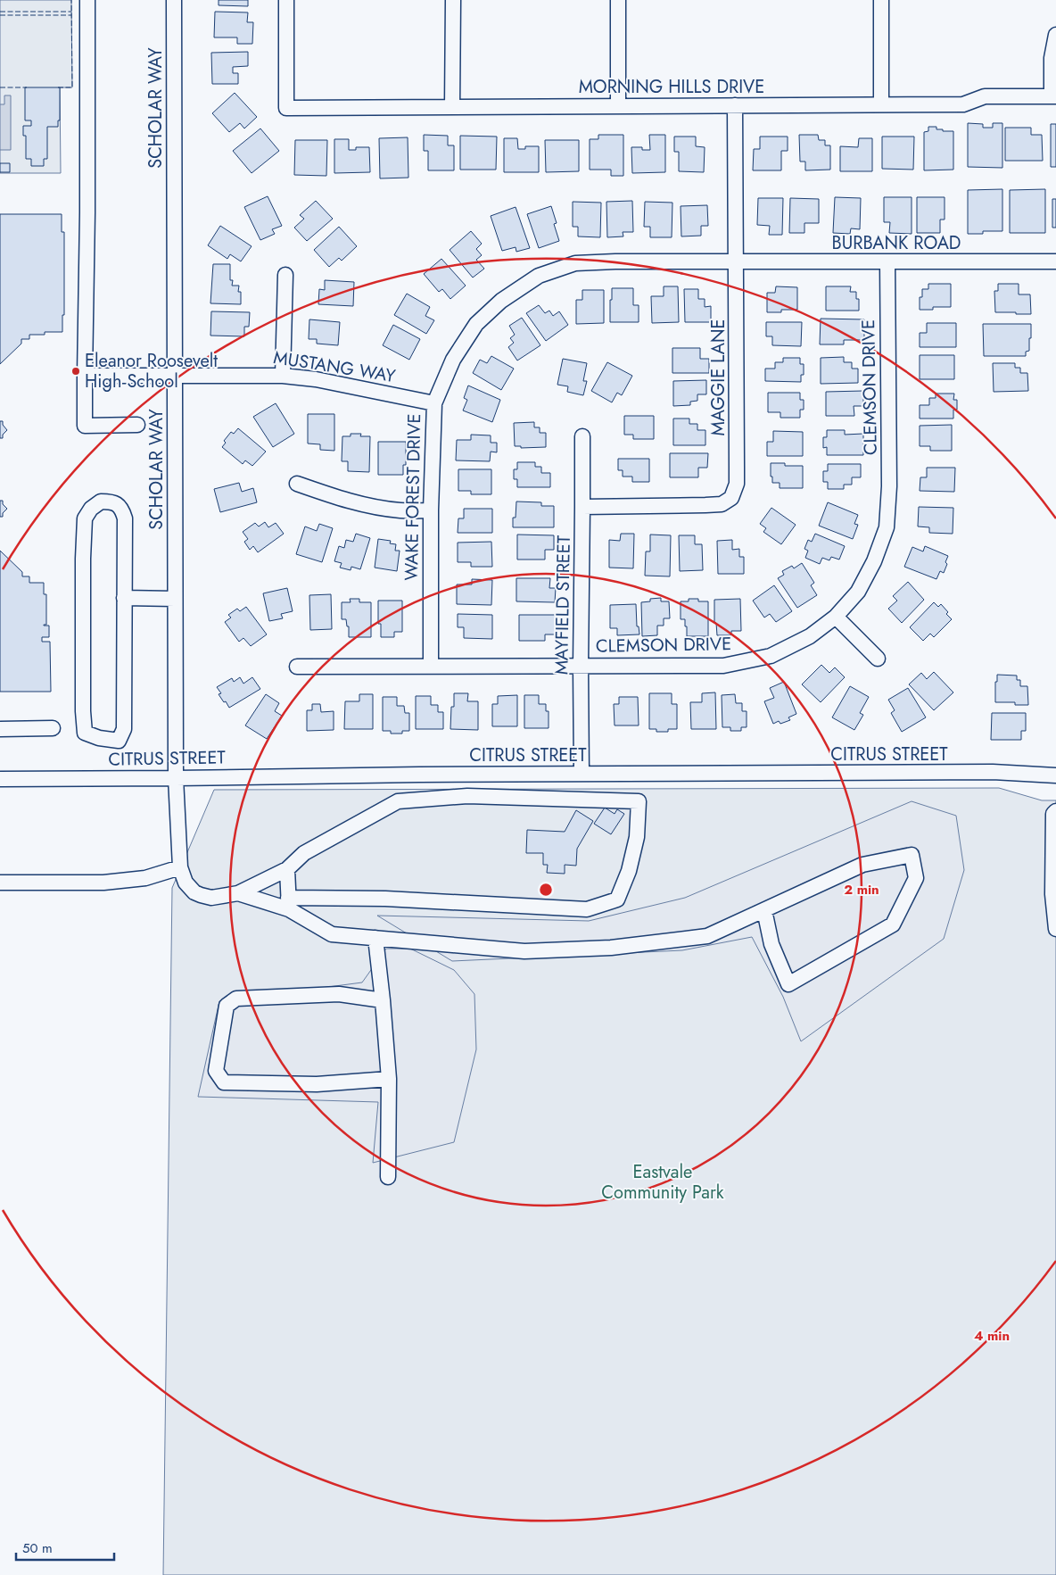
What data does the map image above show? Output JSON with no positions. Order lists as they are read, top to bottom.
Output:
{
  "streets": {
    "street": [
      "MORNING HILLS DRIVE",
      "SCHOLAR WAY",
      "BURBANK ROAD",
      "MUSTANG WAY",
      "MAGGIE LANE",
      "CLEMSON DRIVE",
      "WAKE FOREST DRIVE",
      "MAYFIELD STREET",
      "CITRUS STREET"
    ]
  },
  "crossings": [
    ["MORNING HILLS DRIVE", "MAGGIE LANE"],
    ["SCHOLAR WAY", "MUSTANG WAY"],
    ["SCHOLAR WAY", "CITRUS STREET"],
    ["BURBANK ROAD", "MAGGIE LANE"],
    ["BURBANK ROAD", "CLEMSON DRIVE"],
    ["BURBANK ROAD", "WAKE FOREST DRIVE"],
    ["MUSTANG WAY", "WAKE FOREST DRIVE"],
    ["MAGGIE LANE", "WAKE FOREST DRIVE"],
    ["MAGGIE LANE", "MAYFIELD STREET"],
    ["CLEMSON DRIVE", "WAKE FOREST DRIVE"],
    ["CLEMSON DRIVE", "MAYFIELD STREET"],
    ["MAYFIELD STREET", "CITRUS STREET"]
  ],
  "parks": ["Eastvale Community Park"],
  "places": ["Eleanor Roosevelt High School"],
  "scale_bar": "50 m",
  "rings": ["2 min", "4 min"]
}
